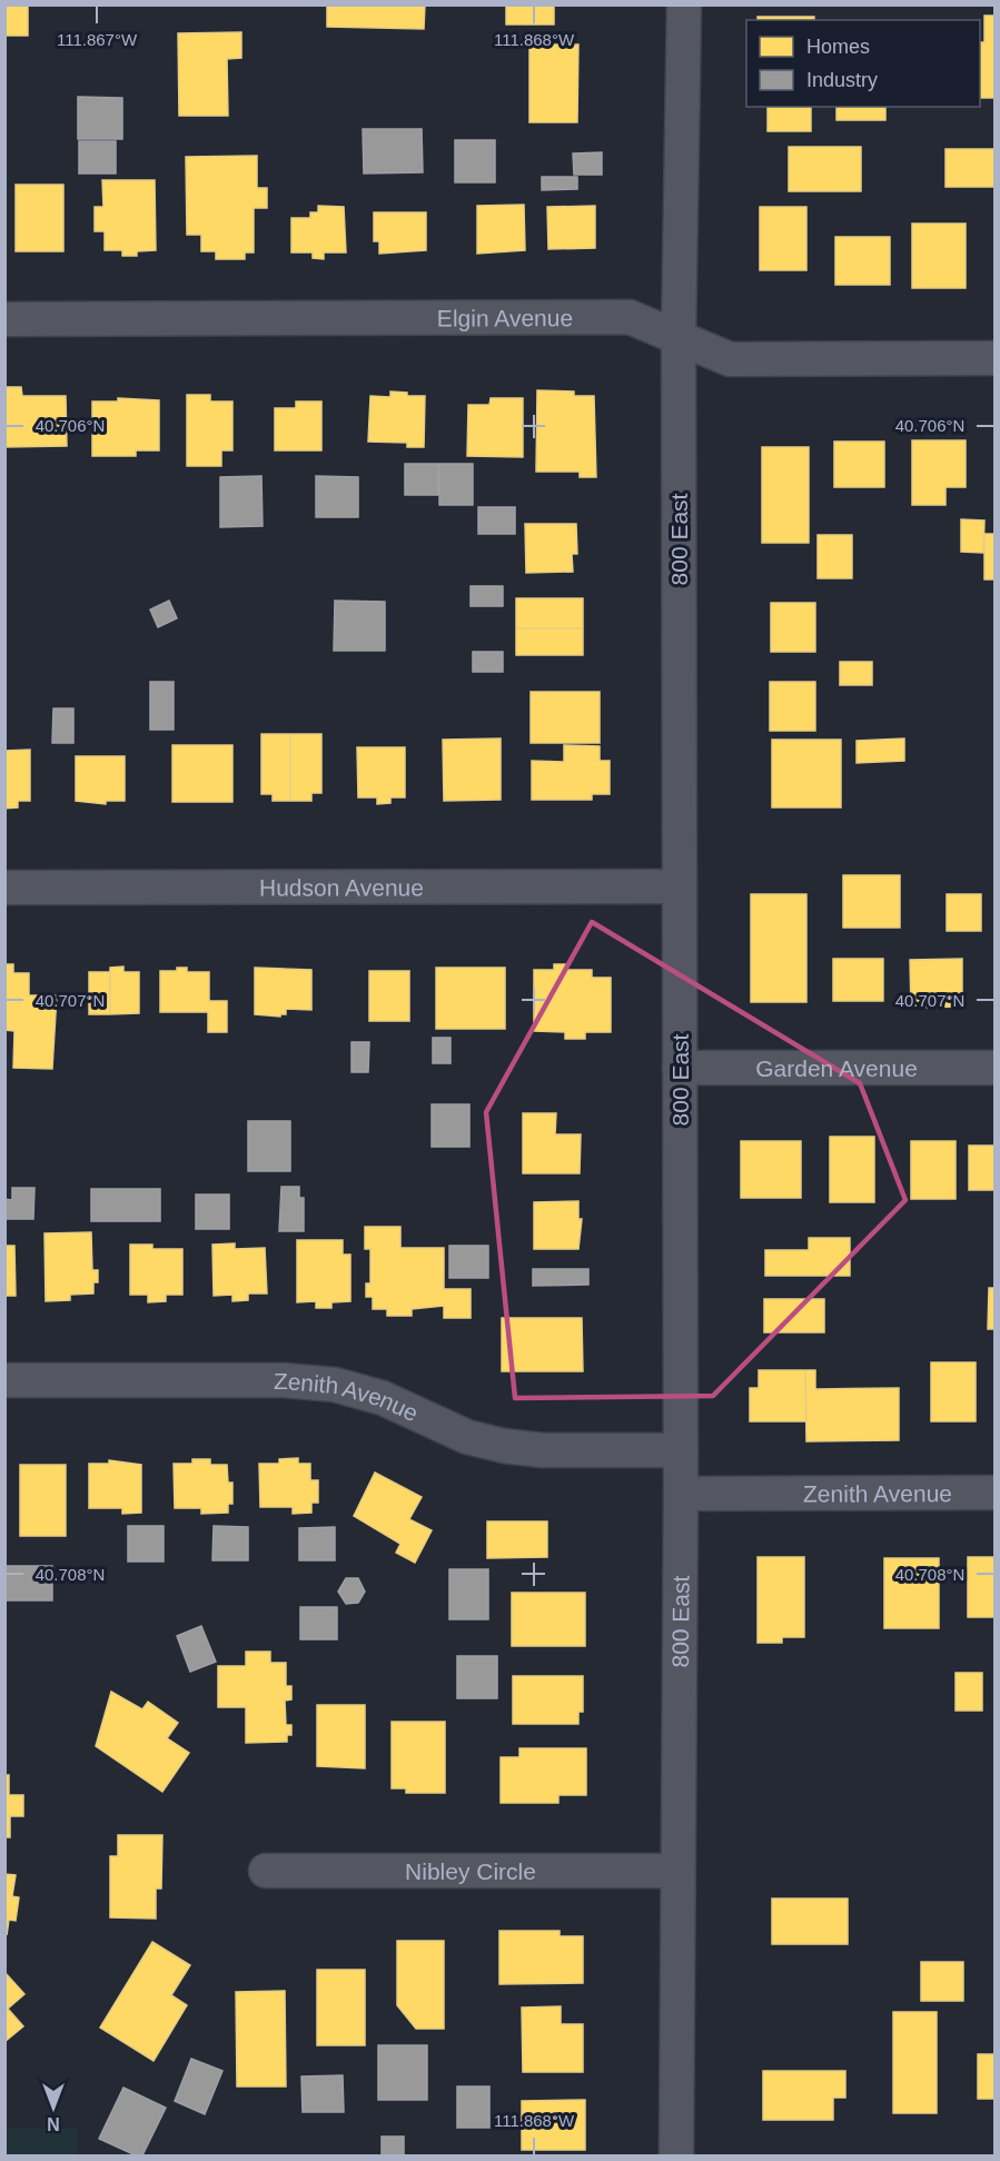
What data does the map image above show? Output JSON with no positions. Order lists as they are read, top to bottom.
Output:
{
  "streets": {
    "street": [
      "Elgin Avenue",
      "800 East",
      "Hudson Avenue",
      "Garden Avenue",
      "Zenith Avenue",
      "Nibley Circle"
    ]
  },
  "crossings": [
    ["Elgin Avenue", "800 East"],
    ["800 East", "Hudson Avenue"],
    ["800 East", "Garden Avenue"],
    ["800 East", "Zenith Avenue"],
    ["800 East", "Nibley Circle"]
  ],
  "legend": ["Homes", "Industry"],
  "north": "bottom",
  "coordinates": [
    "111.867°W",
    "111.868°W",
    "40.706°N",
    "40.707°N",
    "40.708°N"
  ]
}
